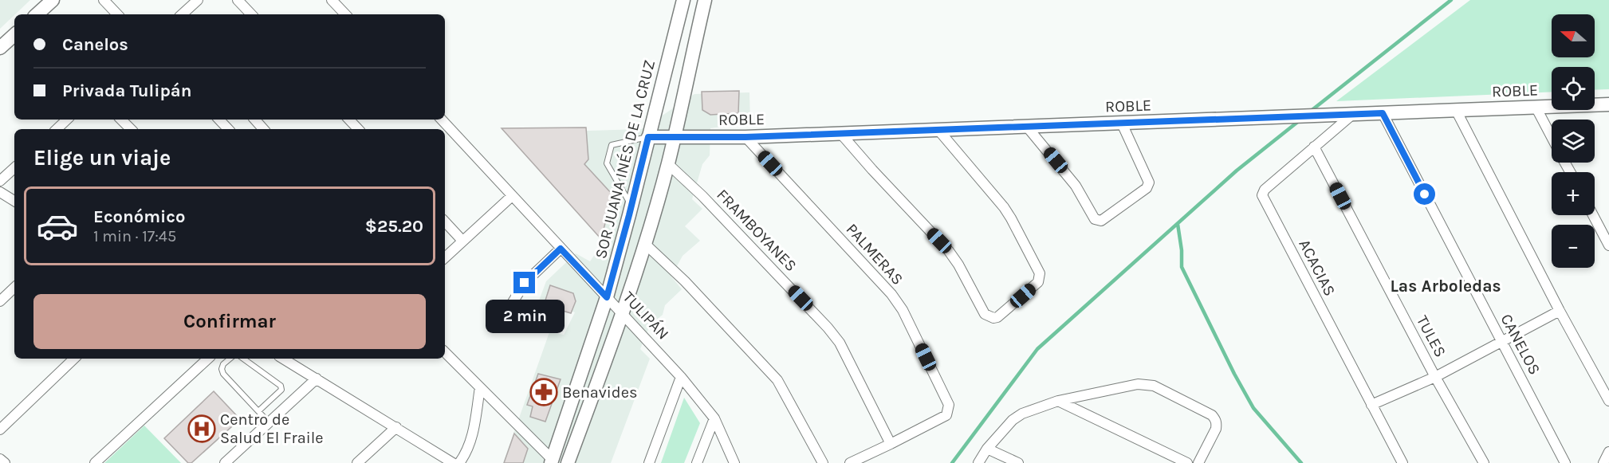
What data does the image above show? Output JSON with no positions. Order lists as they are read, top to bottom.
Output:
{
  "streets": {
    "street": [
      "ROBLE",
      "SOR JUANA INÉS DE LA CRUZ",
      "FRAMBOYANES",
      "PALMERAS",
      "ACACIAS",
      "TULIPÁN",
      "TULES",
      "CANELOS"
    ]
  },
  "crossings": [
    ["ROBLE", "SOR JUANA INÉS DE LA CRUZ"],
    ["ROBLE", "PALMERAS"],
    ["ROBLE", "ACACIAS"],
    ["ROBLE", "CANELOS"],
    ["SOR JUANA INÉS DE LA CRUZ", "TULIPÁN"],
    ["FRAMBOYANES", "PALMERAS"],
    ["ACACIAS", "TULES"]
  ],
  "districts": ["Las Arboledas"],
  "places": {
    "pharmacy": ["Benavides"],
    "hospital": ["Centro de Salud El Fraile"]
  },
  "north": "left",
  "page": {
    "map_buttons": ["+", "−"],
    "banner": ["Canelos", "Privada Tulipán"],
    "heading": "Elige un viaje",
    "list": [
      {
        "name": "Económico",
        "note": "1 min · 17:45",
        "value": "$25.20"
      }
    ],
    "buttons": "Confirmar",
    "bubble": "2 min"
  }
}
